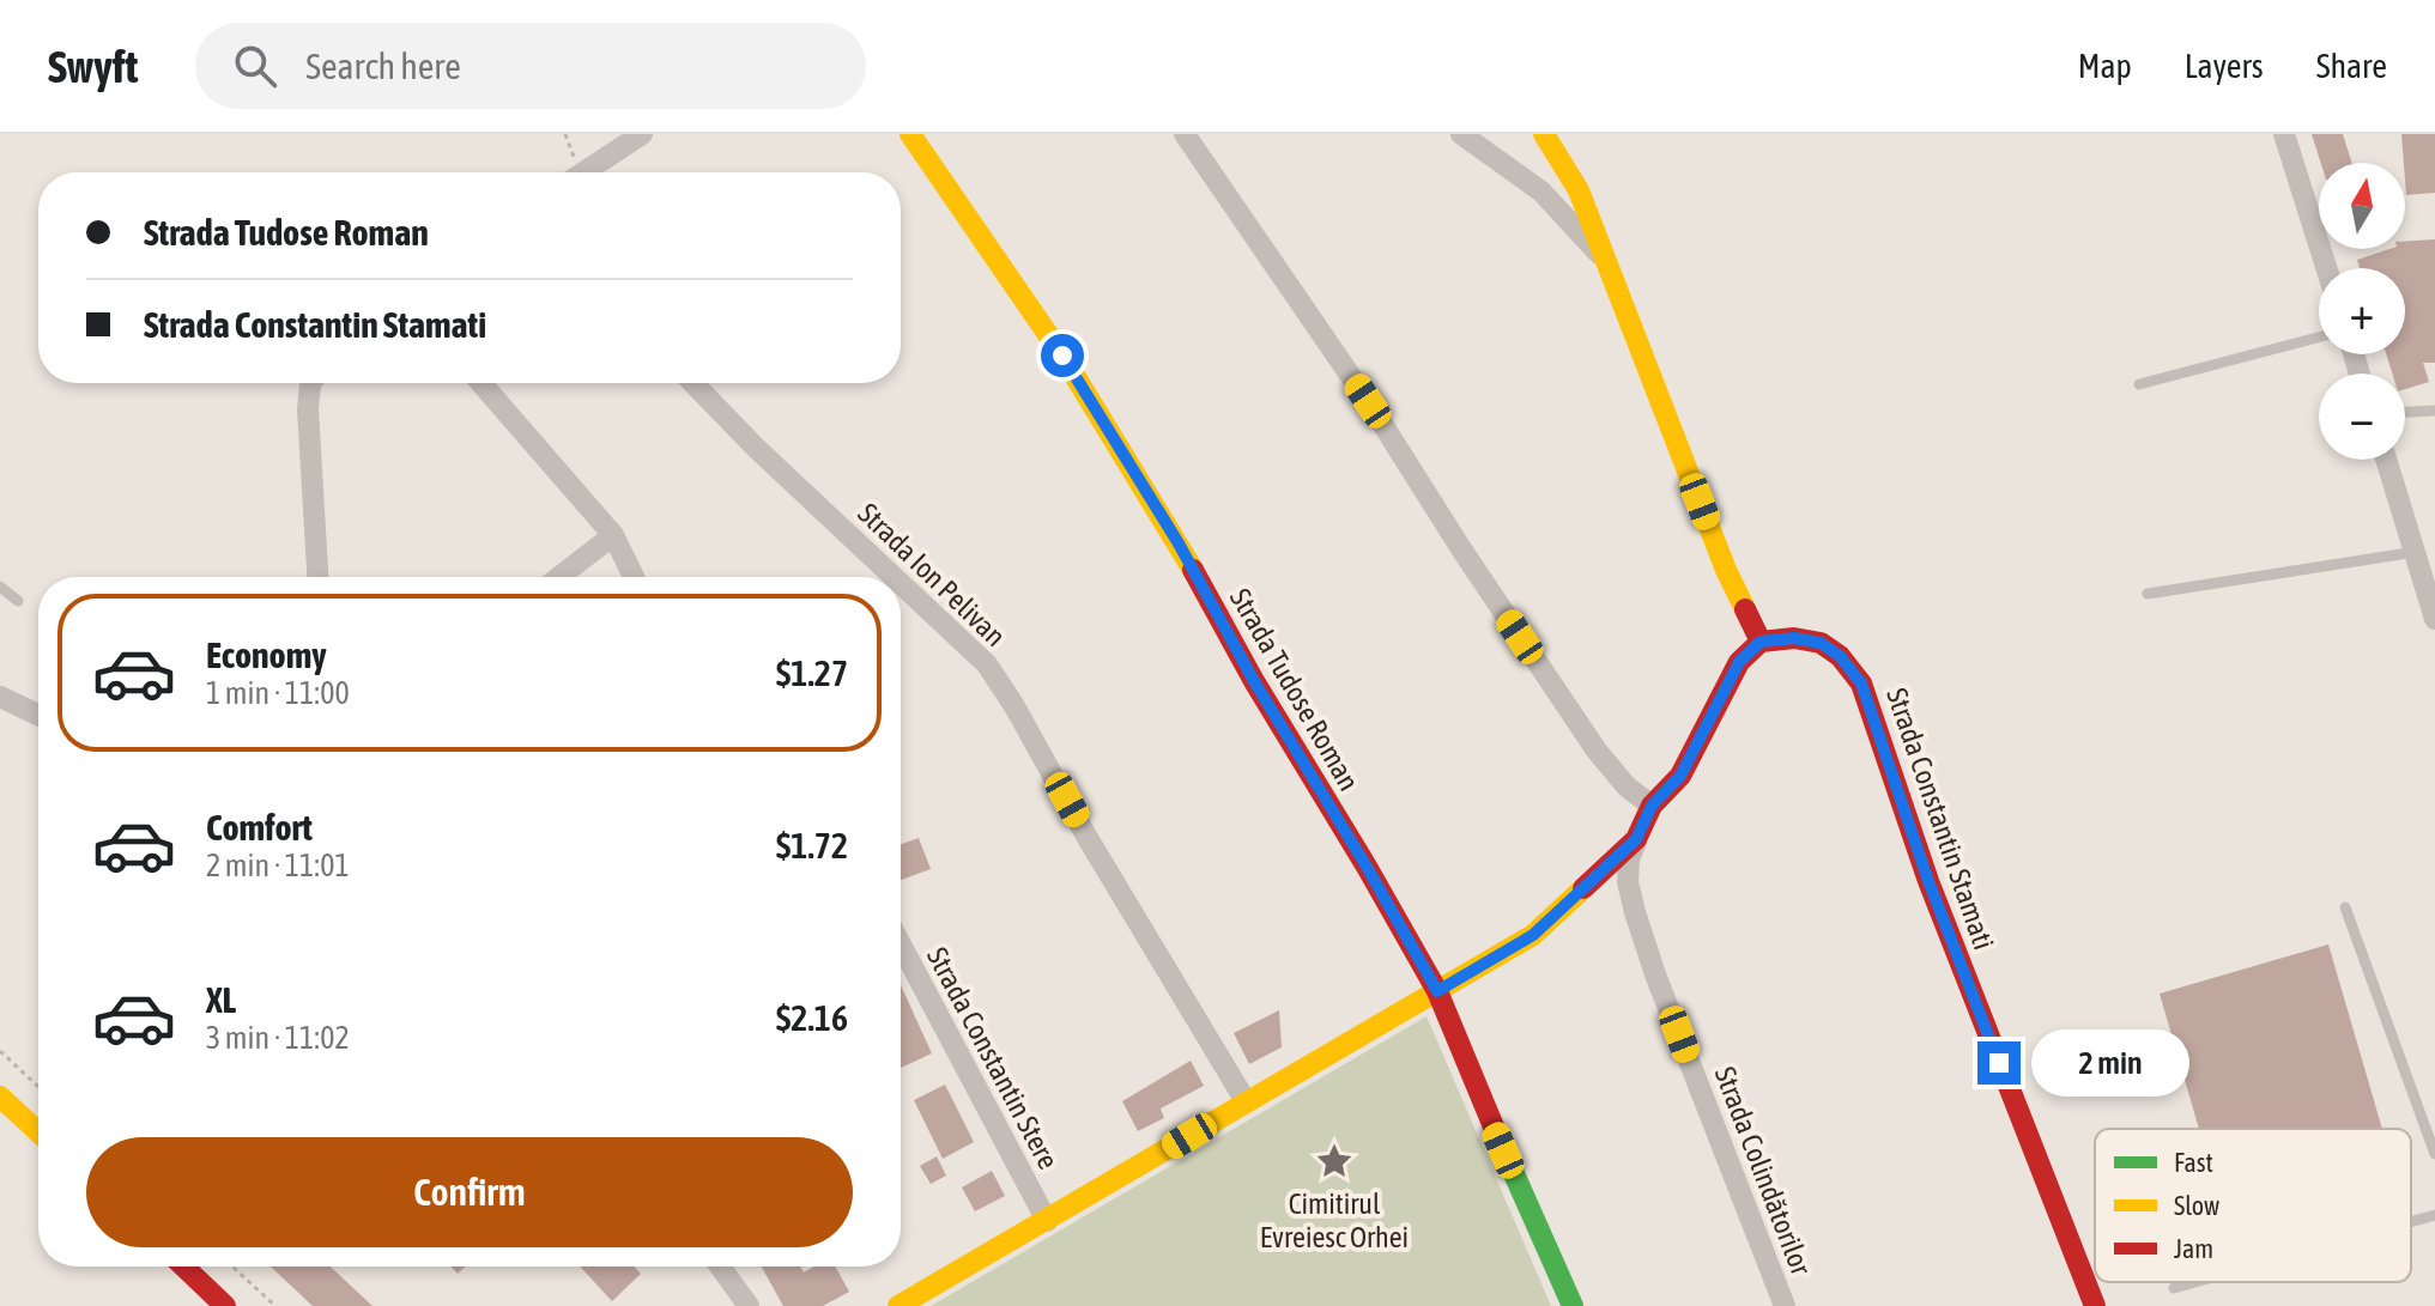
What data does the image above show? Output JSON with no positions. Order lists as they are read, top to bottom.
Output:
{
  "streets": {
    "street": [
      "Strada Ion Pelivan",
      "Strada Tudose Roman",
      "Strada Constantin Stamati",
      "Strada Constantin Stere",
      "Strada Colindătorilor"
    ]
  },
  "places": {
    "place": ["Cimitirul Evreiesc Orhei"]
  },
  "legend": ["Fast", "Slow", "Jam"],
  "north": "top",
  "page": {
    "header": "Swyft",
    "search": "Search here",
    "nav": ["Map", "Layers", "Share"],
    "map_buttons": ["+", "−"],
    "banner": ["Strada Tudose Roman", "Strada Constantin Stamati"],
    "list": [
      {
        "name": "Economy",
        "note": "1 min · 11:00",
        "value": "$1.27"
      },
      {
        "name": "Comfort",
        "note": "2 min · 11:01",
        "value": "$1.72"
      },
      {
        "name": "XL",
        "note": "3 min · 11:02",
        "value": "$2.16"
      }
    ],
    "bubble": "2 min",
    "buttons": "Confirm"
  }
}
